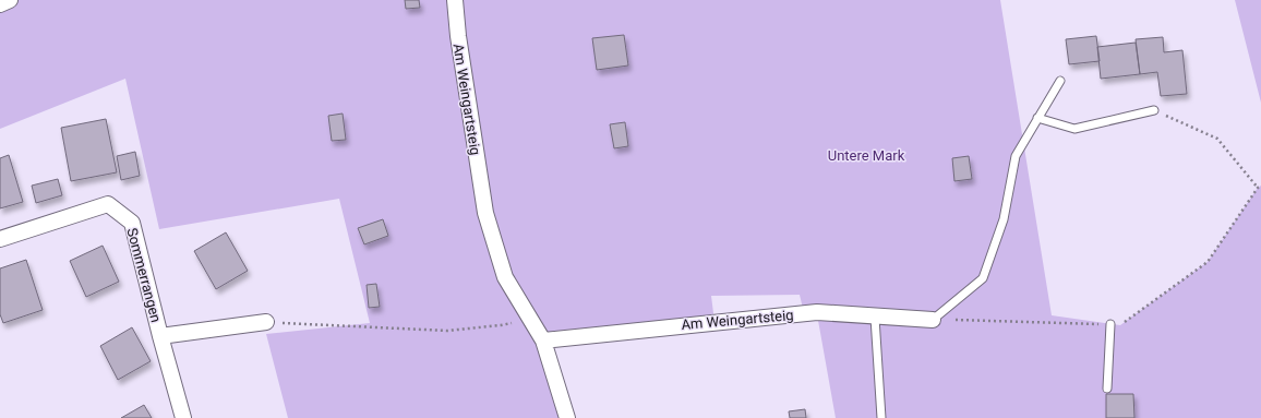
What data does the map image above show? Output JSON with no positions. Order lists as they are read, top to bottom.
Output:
{
  "streets": {
    "street": ["Am Weingartsteig", "Sommerrangen"]
  },
  "parks": ["Untere Mark"]
}
